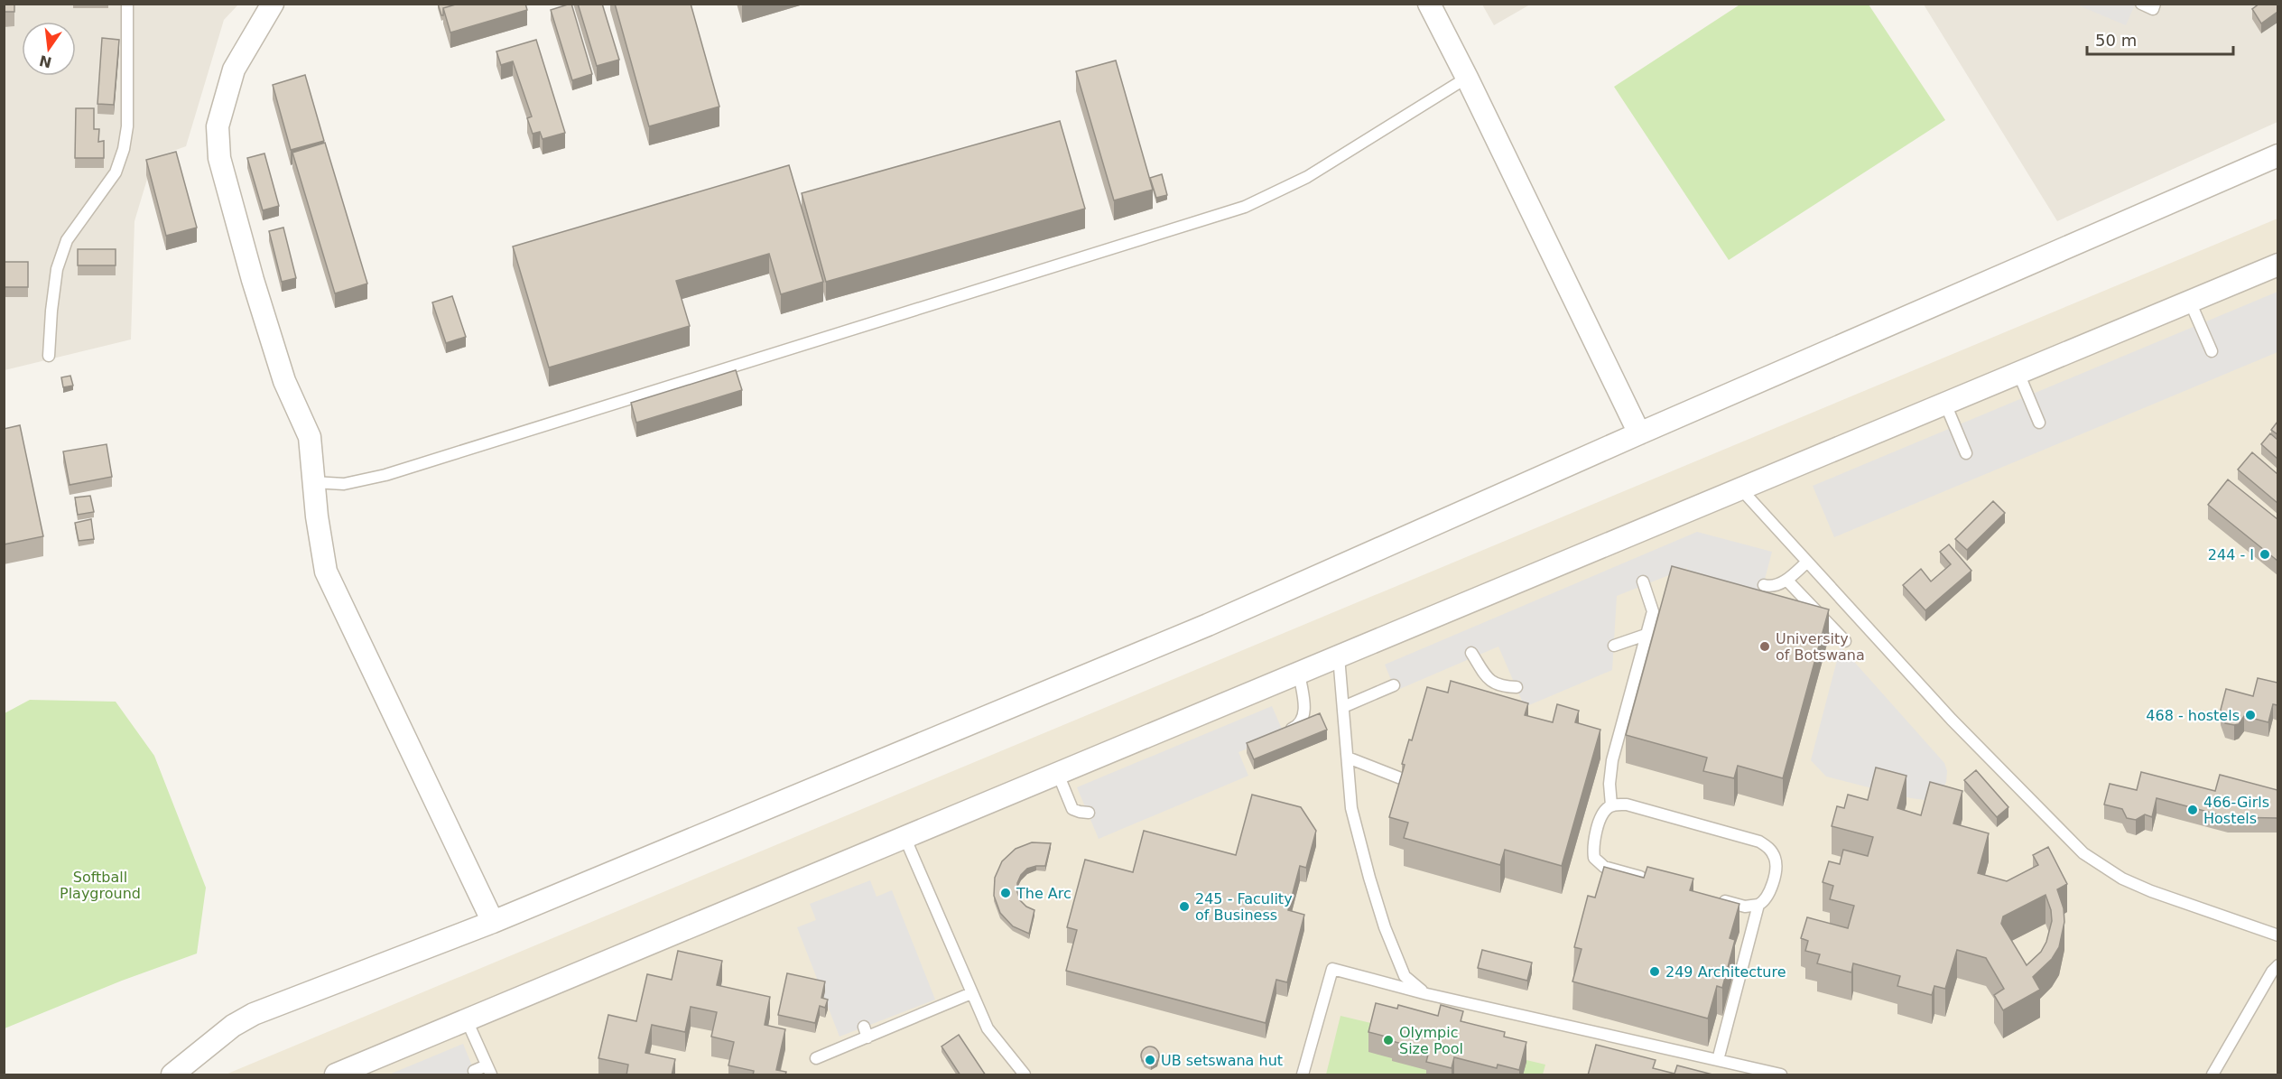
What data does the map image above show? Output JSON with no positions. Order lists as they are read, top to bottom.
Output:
{
  "parks": ["Softball Playground"],
  "places": [
    "244 - I",
    "University of Botswana",
    "468 - hostels",
    "466-Girls Hostels",
    "The Arc",
    "245 - Faculity of Business",
    "249 Architecture",
    "Olympic Size Pool",
    "UB setswana hut"
  ],
  "scale_bar": "50 m",
  "north": "bottom"
}
